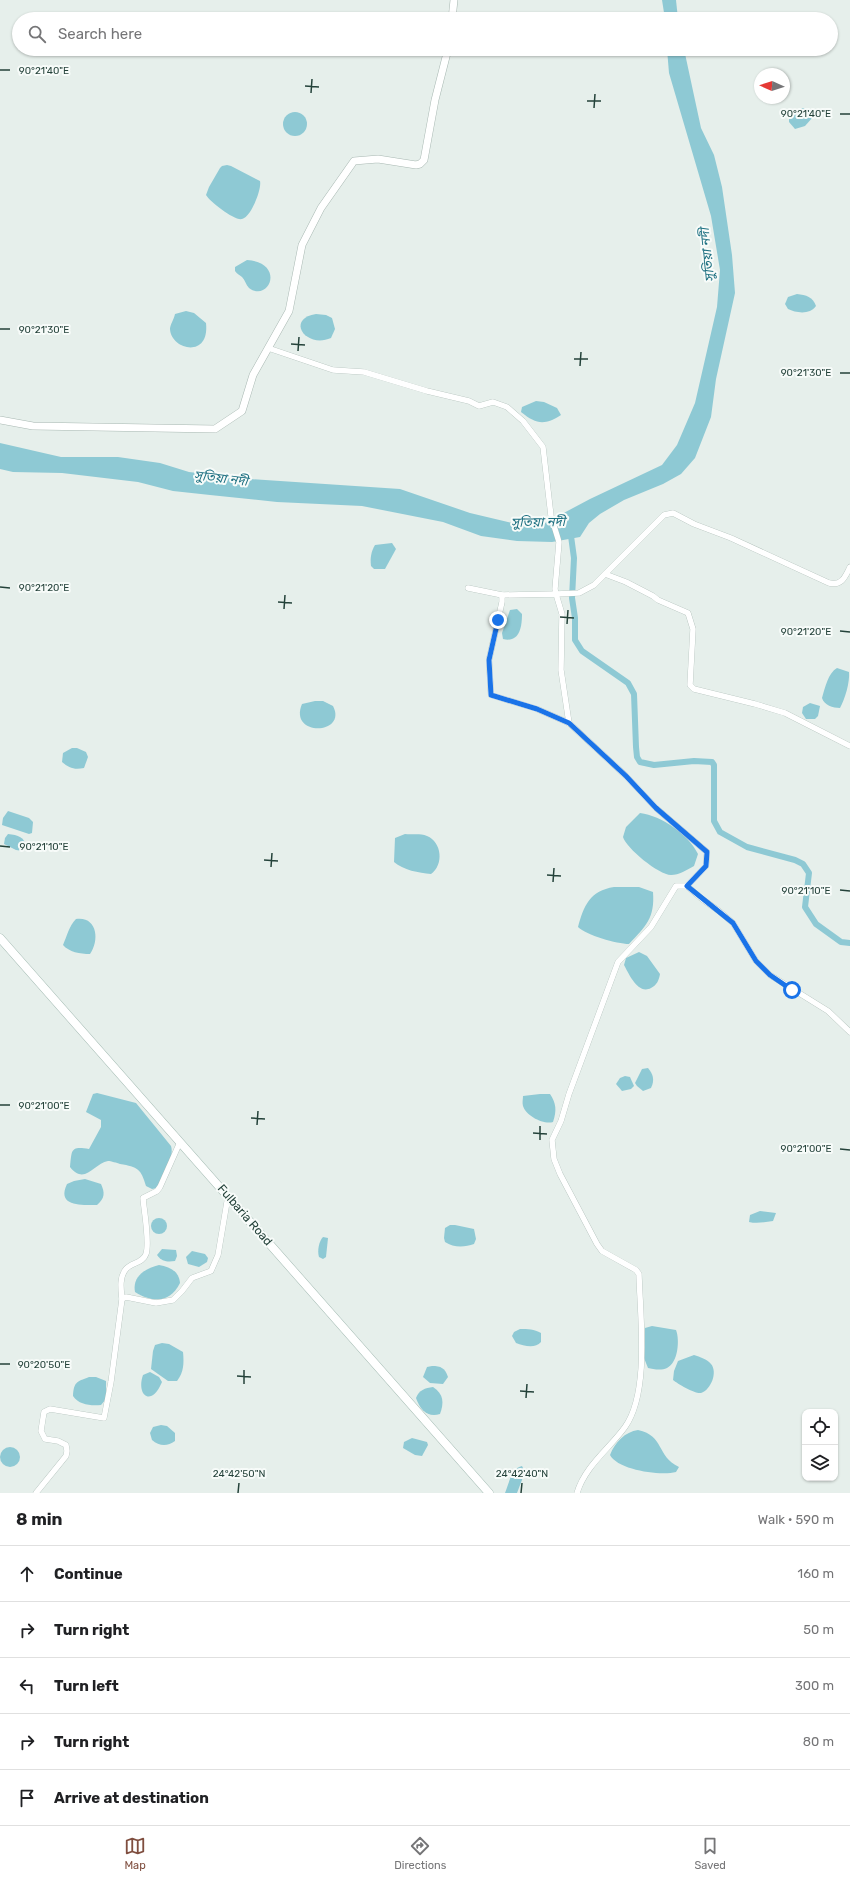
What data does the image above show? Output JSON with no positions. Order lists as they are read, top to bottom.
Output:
{
  "streets": {
    "main road": ["Fulbaria Road"]
  },
  "water": ["সুতিয়া নদী"],
  "north": "left",
  "page": {
    "search": "Search here",
    "heading": ["8 min", "Walk · 590 m"],
    "list": [
      ["Continue", "160 m"],
      ["Turn right", "50 m"],
      ["Turn left", "300 m"],
      ["Turn right", "80 m"],
      "Arrive at destination"
    ],
    "nav": ["Map", "Directions", "Saved"]
  },
  "coordinates": [
    "90°21'40\"E",
    "90°21'30\"E",
    "90°21'20\"E",
    "90°21'10\"E",
    "90°21'00\"E",
    "90°20'50\"E",
    "24°42'50\"N",
    "24°42'40\"N"
  ]
}
